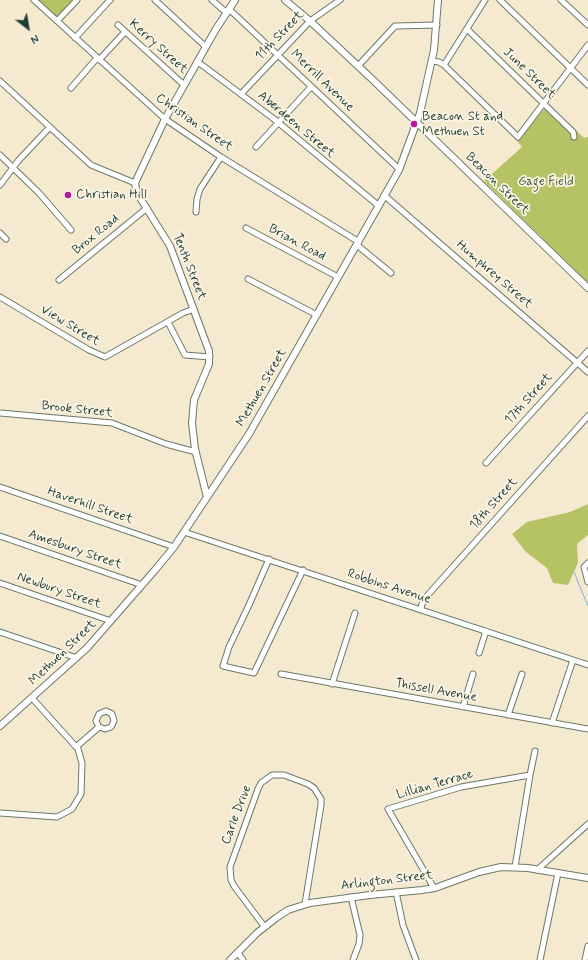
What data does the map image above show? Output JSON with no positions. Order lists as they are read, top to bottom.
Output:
{
  "streets": {
    "street": [
      "11th Street",
      "Kerry Street",
      "June Street",
      "Merrill Avenue",
      "Christian Street",
      "Aberdeen Street",
      "Beacon Street",
      "Brox Road",
      "Brian Road",
      "Tenth Street",
      "Humphrey Street",
      "View Street",
      "Methuen Street",
      "17th Street",
      "Brook Street",
      "18th Street",
      "Haverhill Street",
      "Amesbury Street",
      "Robbins Avenue",
      "Newbury Street",
      "Thissell Avenue",
      "Lillian Terrace",
      "Carle Drive",
      "Arlington Street"
    ]
  },
  "crossings": [
    ["11th Street", "Merrill Avenue"],
    ["11th Street", "Aberdeen Street"],
    ["11th Street", "Beacon Street"],
    ["Merrill Avenue", "Methuen Street"],
    ["Christian Street", "Methuen Street"],
    ["Aberdeen Street", "Methuen Street"],
    ["Beacon Street", "Methuen Street"],
    ["Brox Road", "Tenth Street"],
    ["Brian Road", "Methuen Street"],
    ["Tenth Street", "View Street"],
    ["Humphrey Street", "Methuen Street"],
    ["Humphrey Street", "17th Street"],
    ["Methuen Street", "Haverhill Street"],
    ["Methuen Street", "Amesbury Street"],
    ["Methuen Street", "Robbins Avenue"],
    ["Methuen Street", "Newbury Street"],
    ["18th Street", "Robbins Avenue"],
    ["Lillian Terrace", "Arlington Street"],
    ["Carle Drive", "Arlington Street"]
  ],
  "parks": ["Gage Field"],
  "places": ["Beacon St and Methuen St", "Christian Hill"],
  "north": "bottom right"
}
